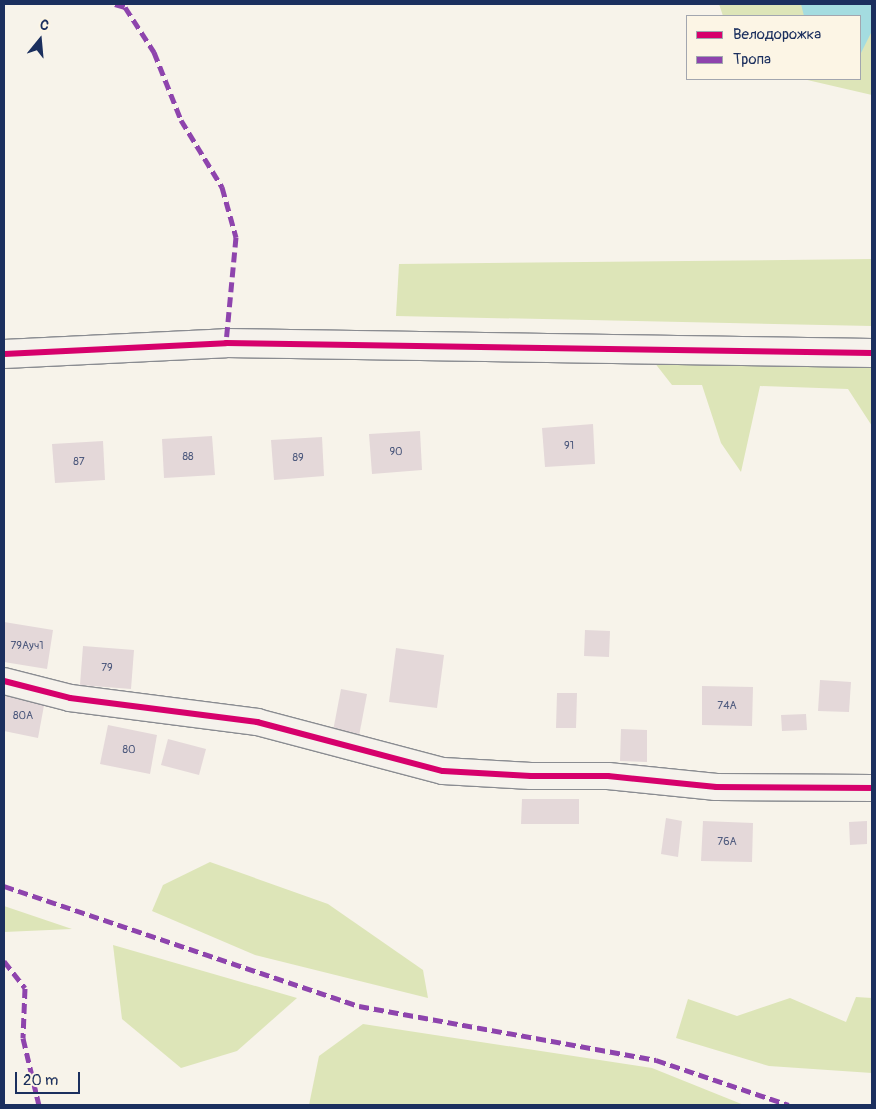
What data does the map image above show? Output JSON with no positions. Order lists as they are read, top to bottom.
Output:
{
  "house_numbers": [
    "91",
    "90",
    "88",
    "89",
    "87",
    "79Ауч1",
    "79",
    "74А",
    "80А",
    "80",
    "76А"
  ],
  "legend": ["Велодорожка", "Тропа"],
  "scale_bar": "20 m",
  "north": "top"
}
